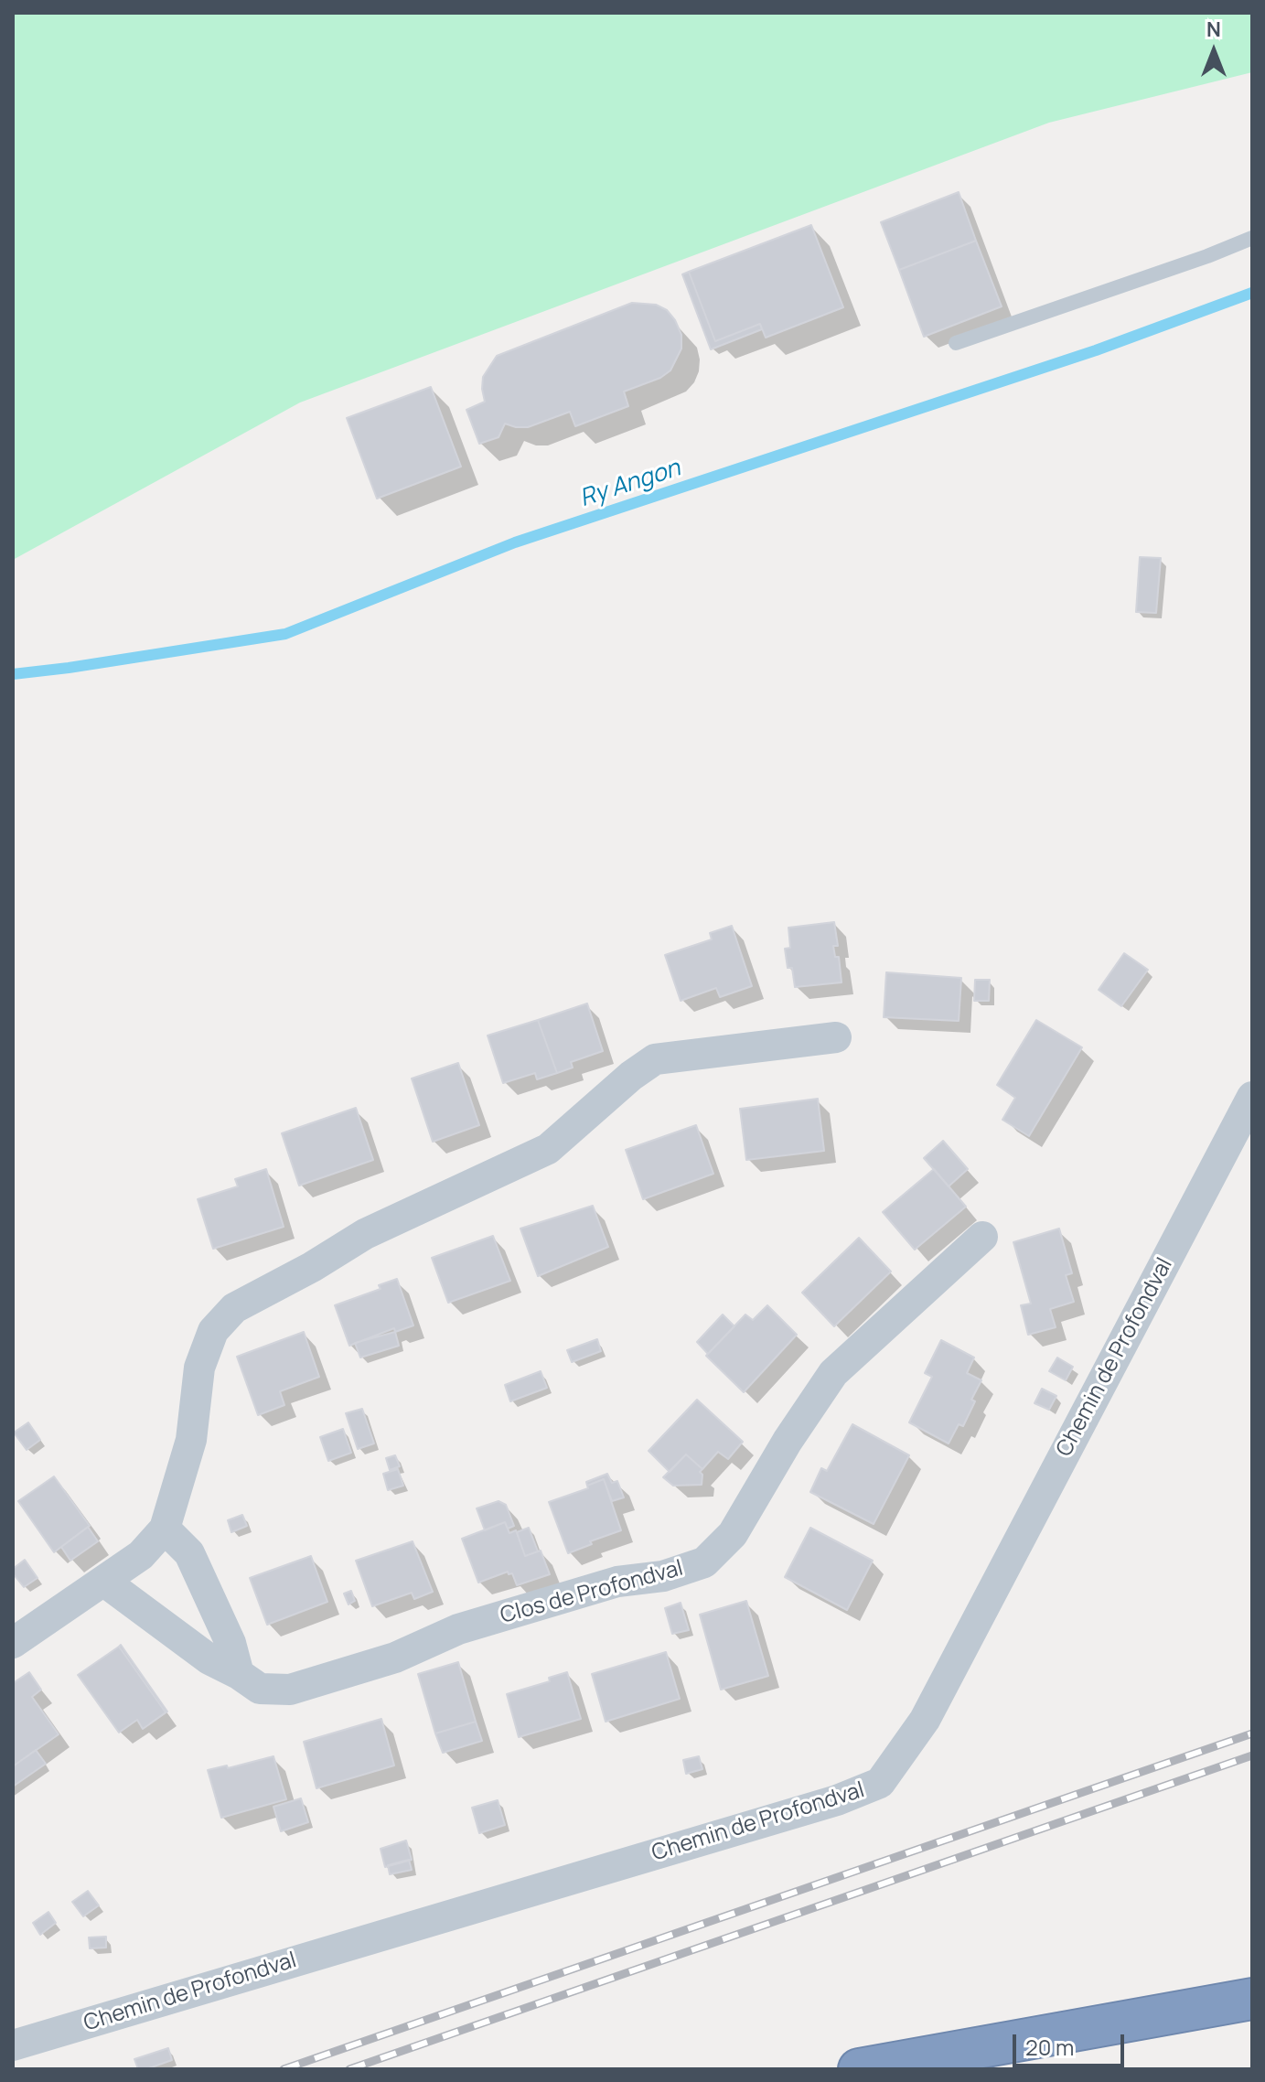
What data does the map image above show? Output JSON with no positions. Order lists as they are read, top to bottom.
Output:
{
  "streets": {
    "street": ["Chemin de Profondval", "Clos de Profondval"]
  },
  "water": ["Ry Angon"],
  "scale_bar": "20 m",
  "north": "top"
}
